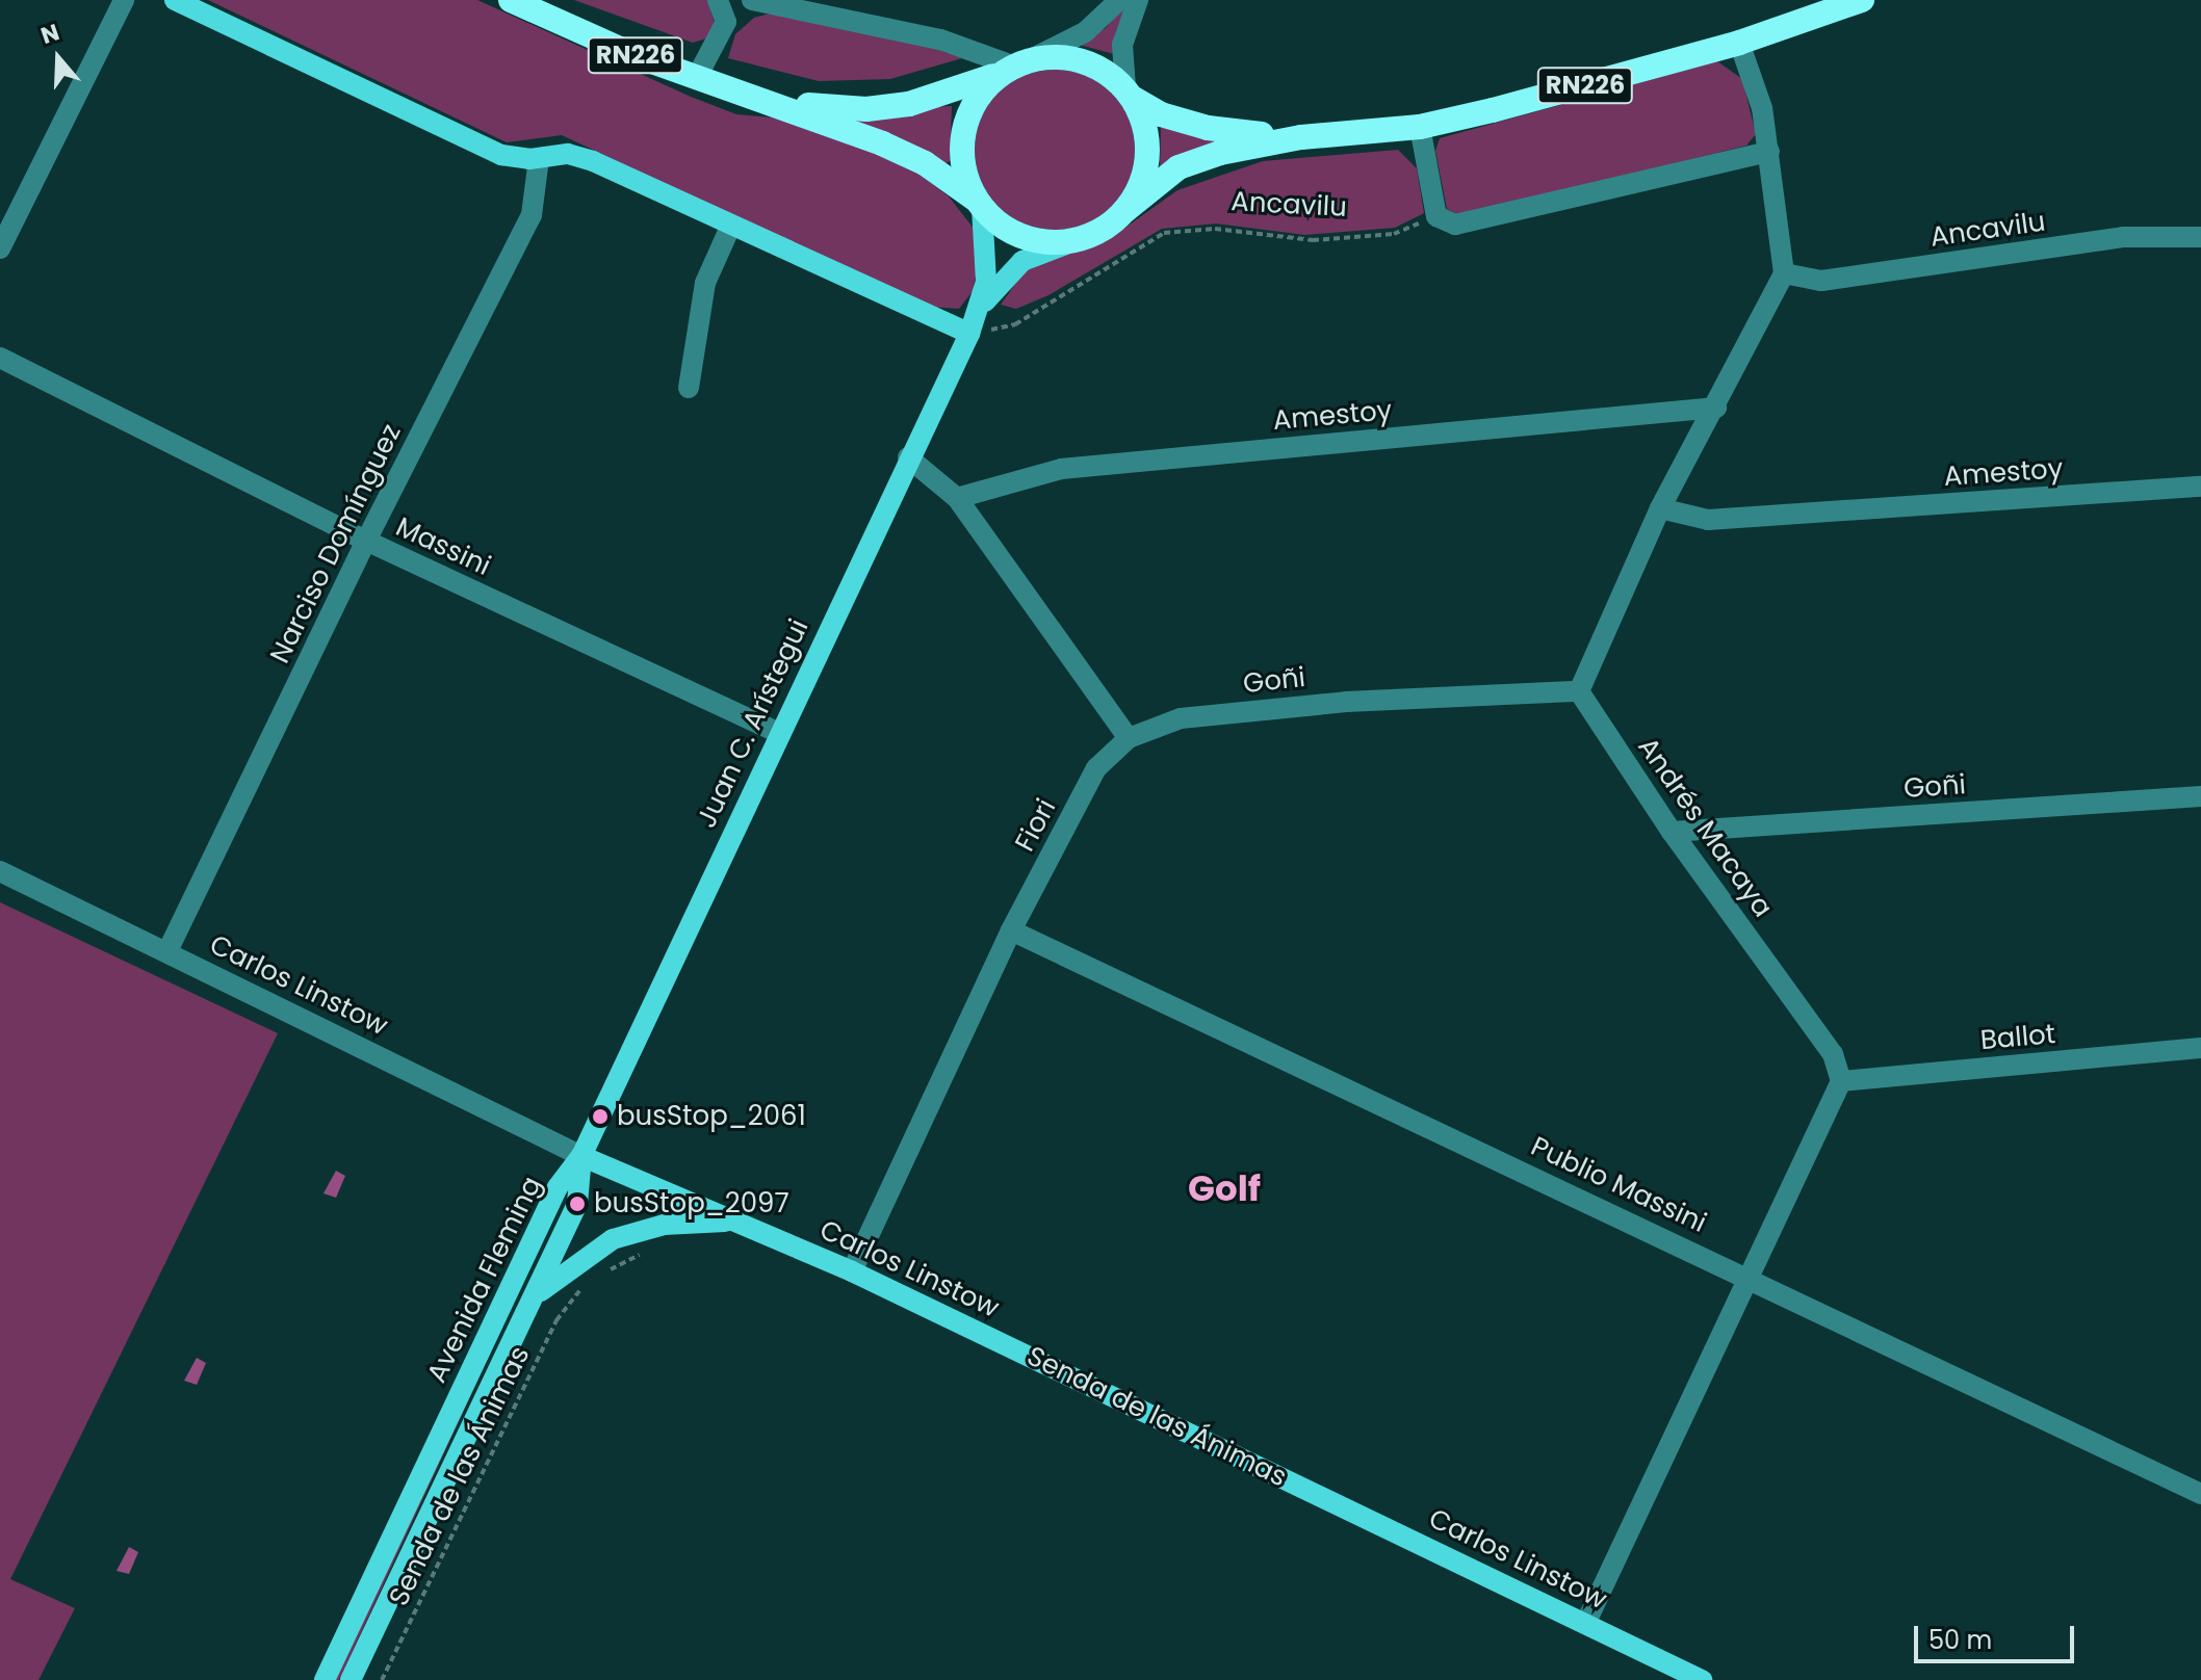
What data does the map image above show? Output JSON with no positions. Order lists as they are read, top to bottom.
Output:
{
  "streets": {
    "highway": ["RN226"],
    "main road": ["Juan C. Arístegui", "Carlos Linstow", "Avenida Fleming"],
    "street": [
      "Ancavilu",
      "Amestoy",
      "Narciso Domínguez",
      "Massini",
      "Goñi",
      "Fiori",
      "Andrés Macaya",
      "Ballot",
      "Publio Massini"
    ],
    "path": ["Senda de las Ánimas"]
  },
  "crossings": [
    ["RN226", "Juan C. Arístegui"],
    ["Ancavilu", "Juan C. Arístegui"],
    ["Narciso Domínguez", "Massini"],
    ["Narciso Domínguez", "Carlos Linstow"],
    ["Massini", "Juan C. Arístegui"],
    ["Goñi", "Fiori"],
    ["Goñi", "Andrés Macaya"],
    ["Juan C. Arístegui", "Carlos Linstow"],
    ["Juan C. Arístegui", "Avenida Fleming"],
    ["Fiori", "Carlos Linstow"],
    ["Fiori", "Publio Massini"],
    ["Andrés Macaya", "Ballot"],
    ["Carlos Linstow", "Avenida Fleming"]
  ],
  "districts": ["Golf"],
  "places": ["busStop_2061", "busStop_2097"],
  "scale_bar": "50 m",
  "north": "top"
}
